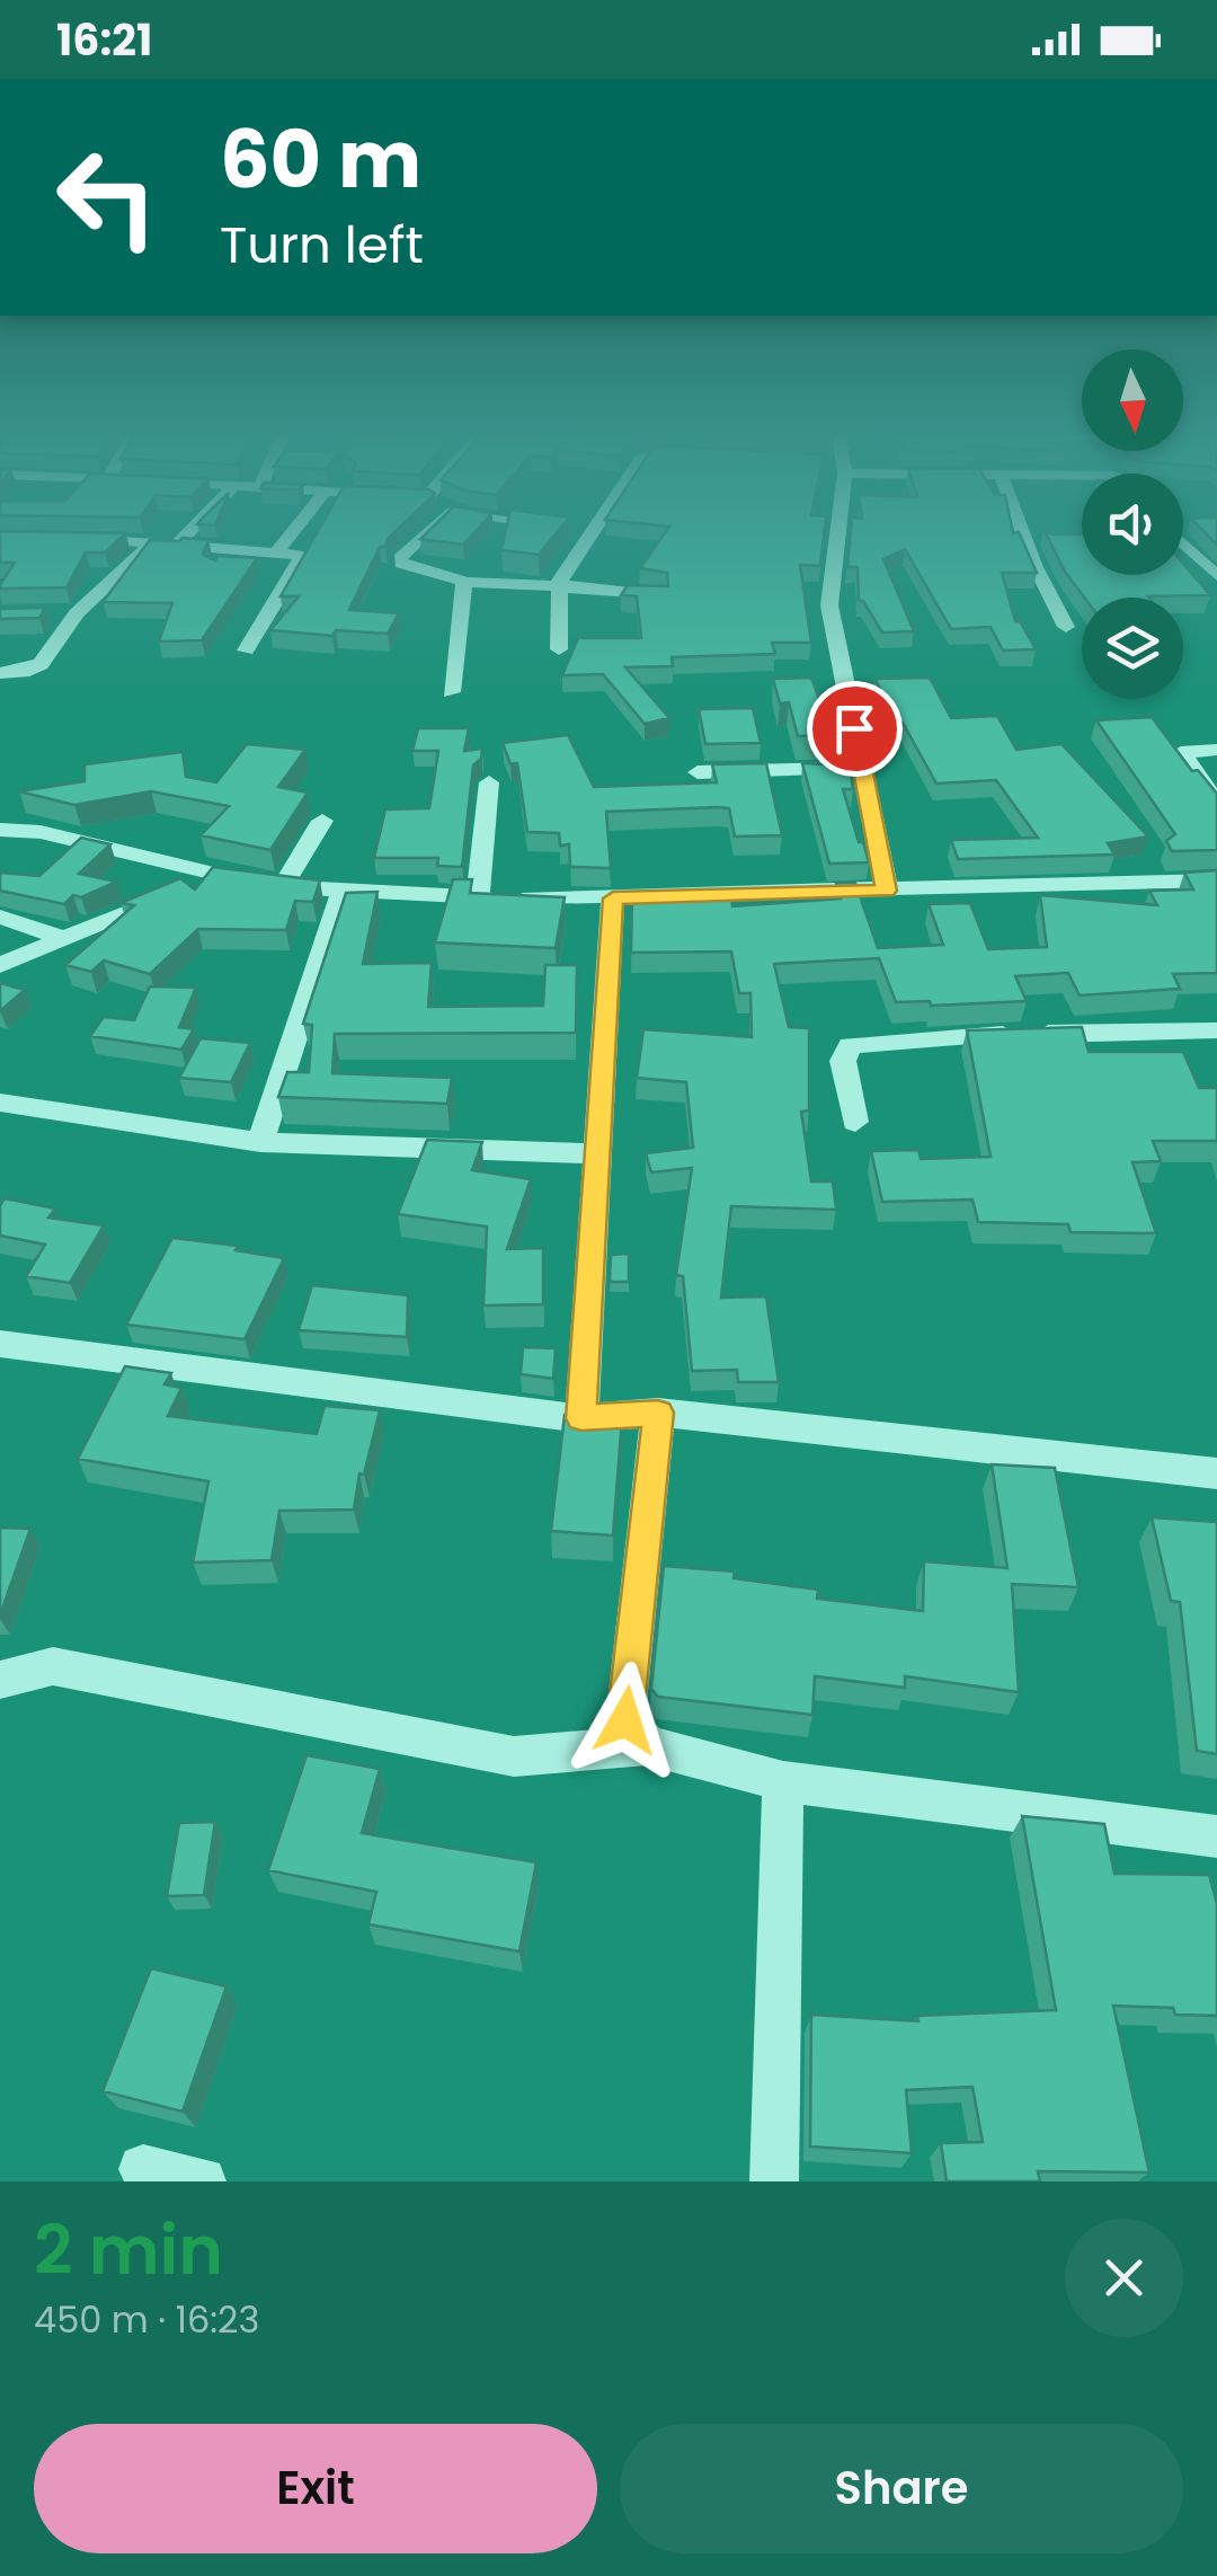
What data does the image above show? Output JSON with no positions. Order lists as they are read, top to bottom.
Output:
{
  "north": "bottom",
  "page": {
    "status": "16:21",
    "turn": ["60 m", "Turn left"],
    "heading": ["2 min", "450 m · 16:23"],
    "buttons": ["Exit", "Share"]
  }
}
